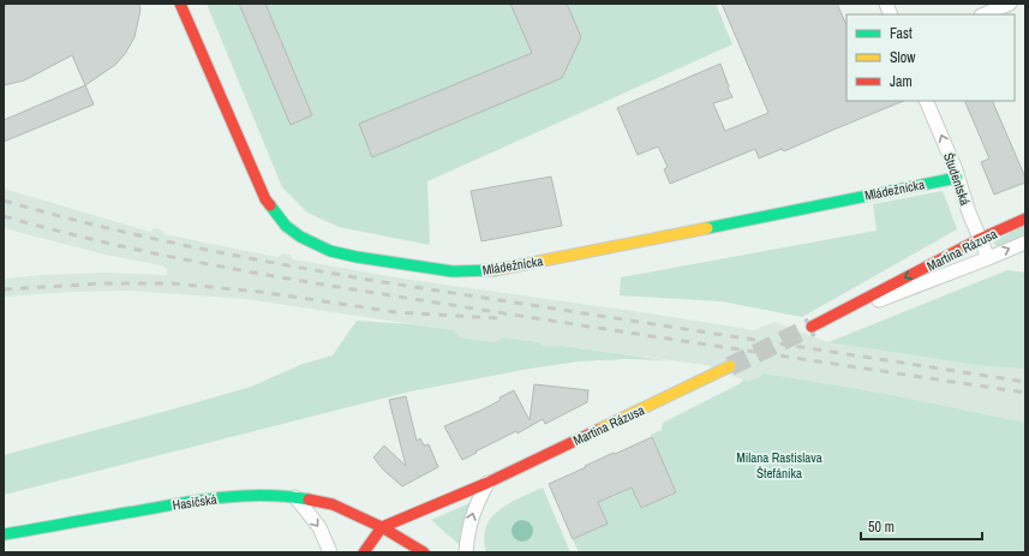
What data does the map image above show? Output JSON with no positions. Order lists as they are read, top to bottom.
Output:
{
  "streets": {
    "street": [
      "Študentská",
      "Mládežnícka",
      "Martina Rázusa",
      "Hasičská"
    ]
  },
  "crossings": [
    ["Študentská", "Mládežnícka"],
    ["Študentská", "Martina Rázusa"],
    ["Martina Rázusa", "Hasičská"]
  ],
  "one_way": ["Študentská"],
  "parks": ["Milana Rastislava Štefánika"],
  "legend": ["Fast", "Slow", "Jam"],
  "scale_bar": "50 m"
}
